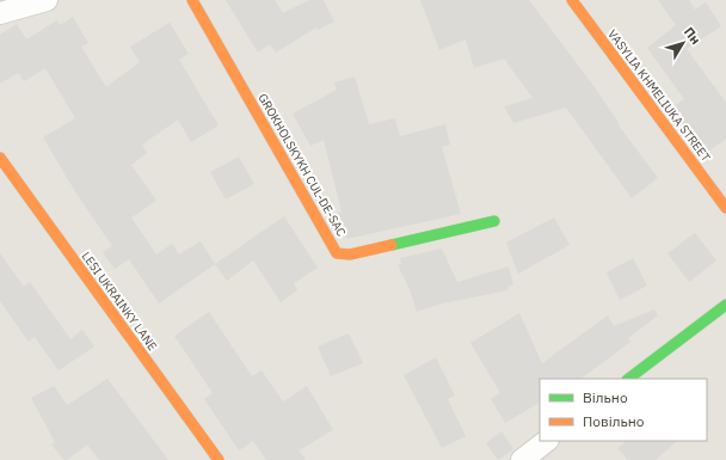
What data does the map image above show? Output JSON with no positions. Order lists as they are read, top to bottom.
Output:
{
  "streets": {
    "street": ["VASYLIA KHMELIUKA STREET", "GROKHOLSKYKH СUL-DE-SAC", "LESI UKRAINKY LANE"]
  },
  "legend": ["Вільно", "Повільно"],
  "north": "top right"
}
